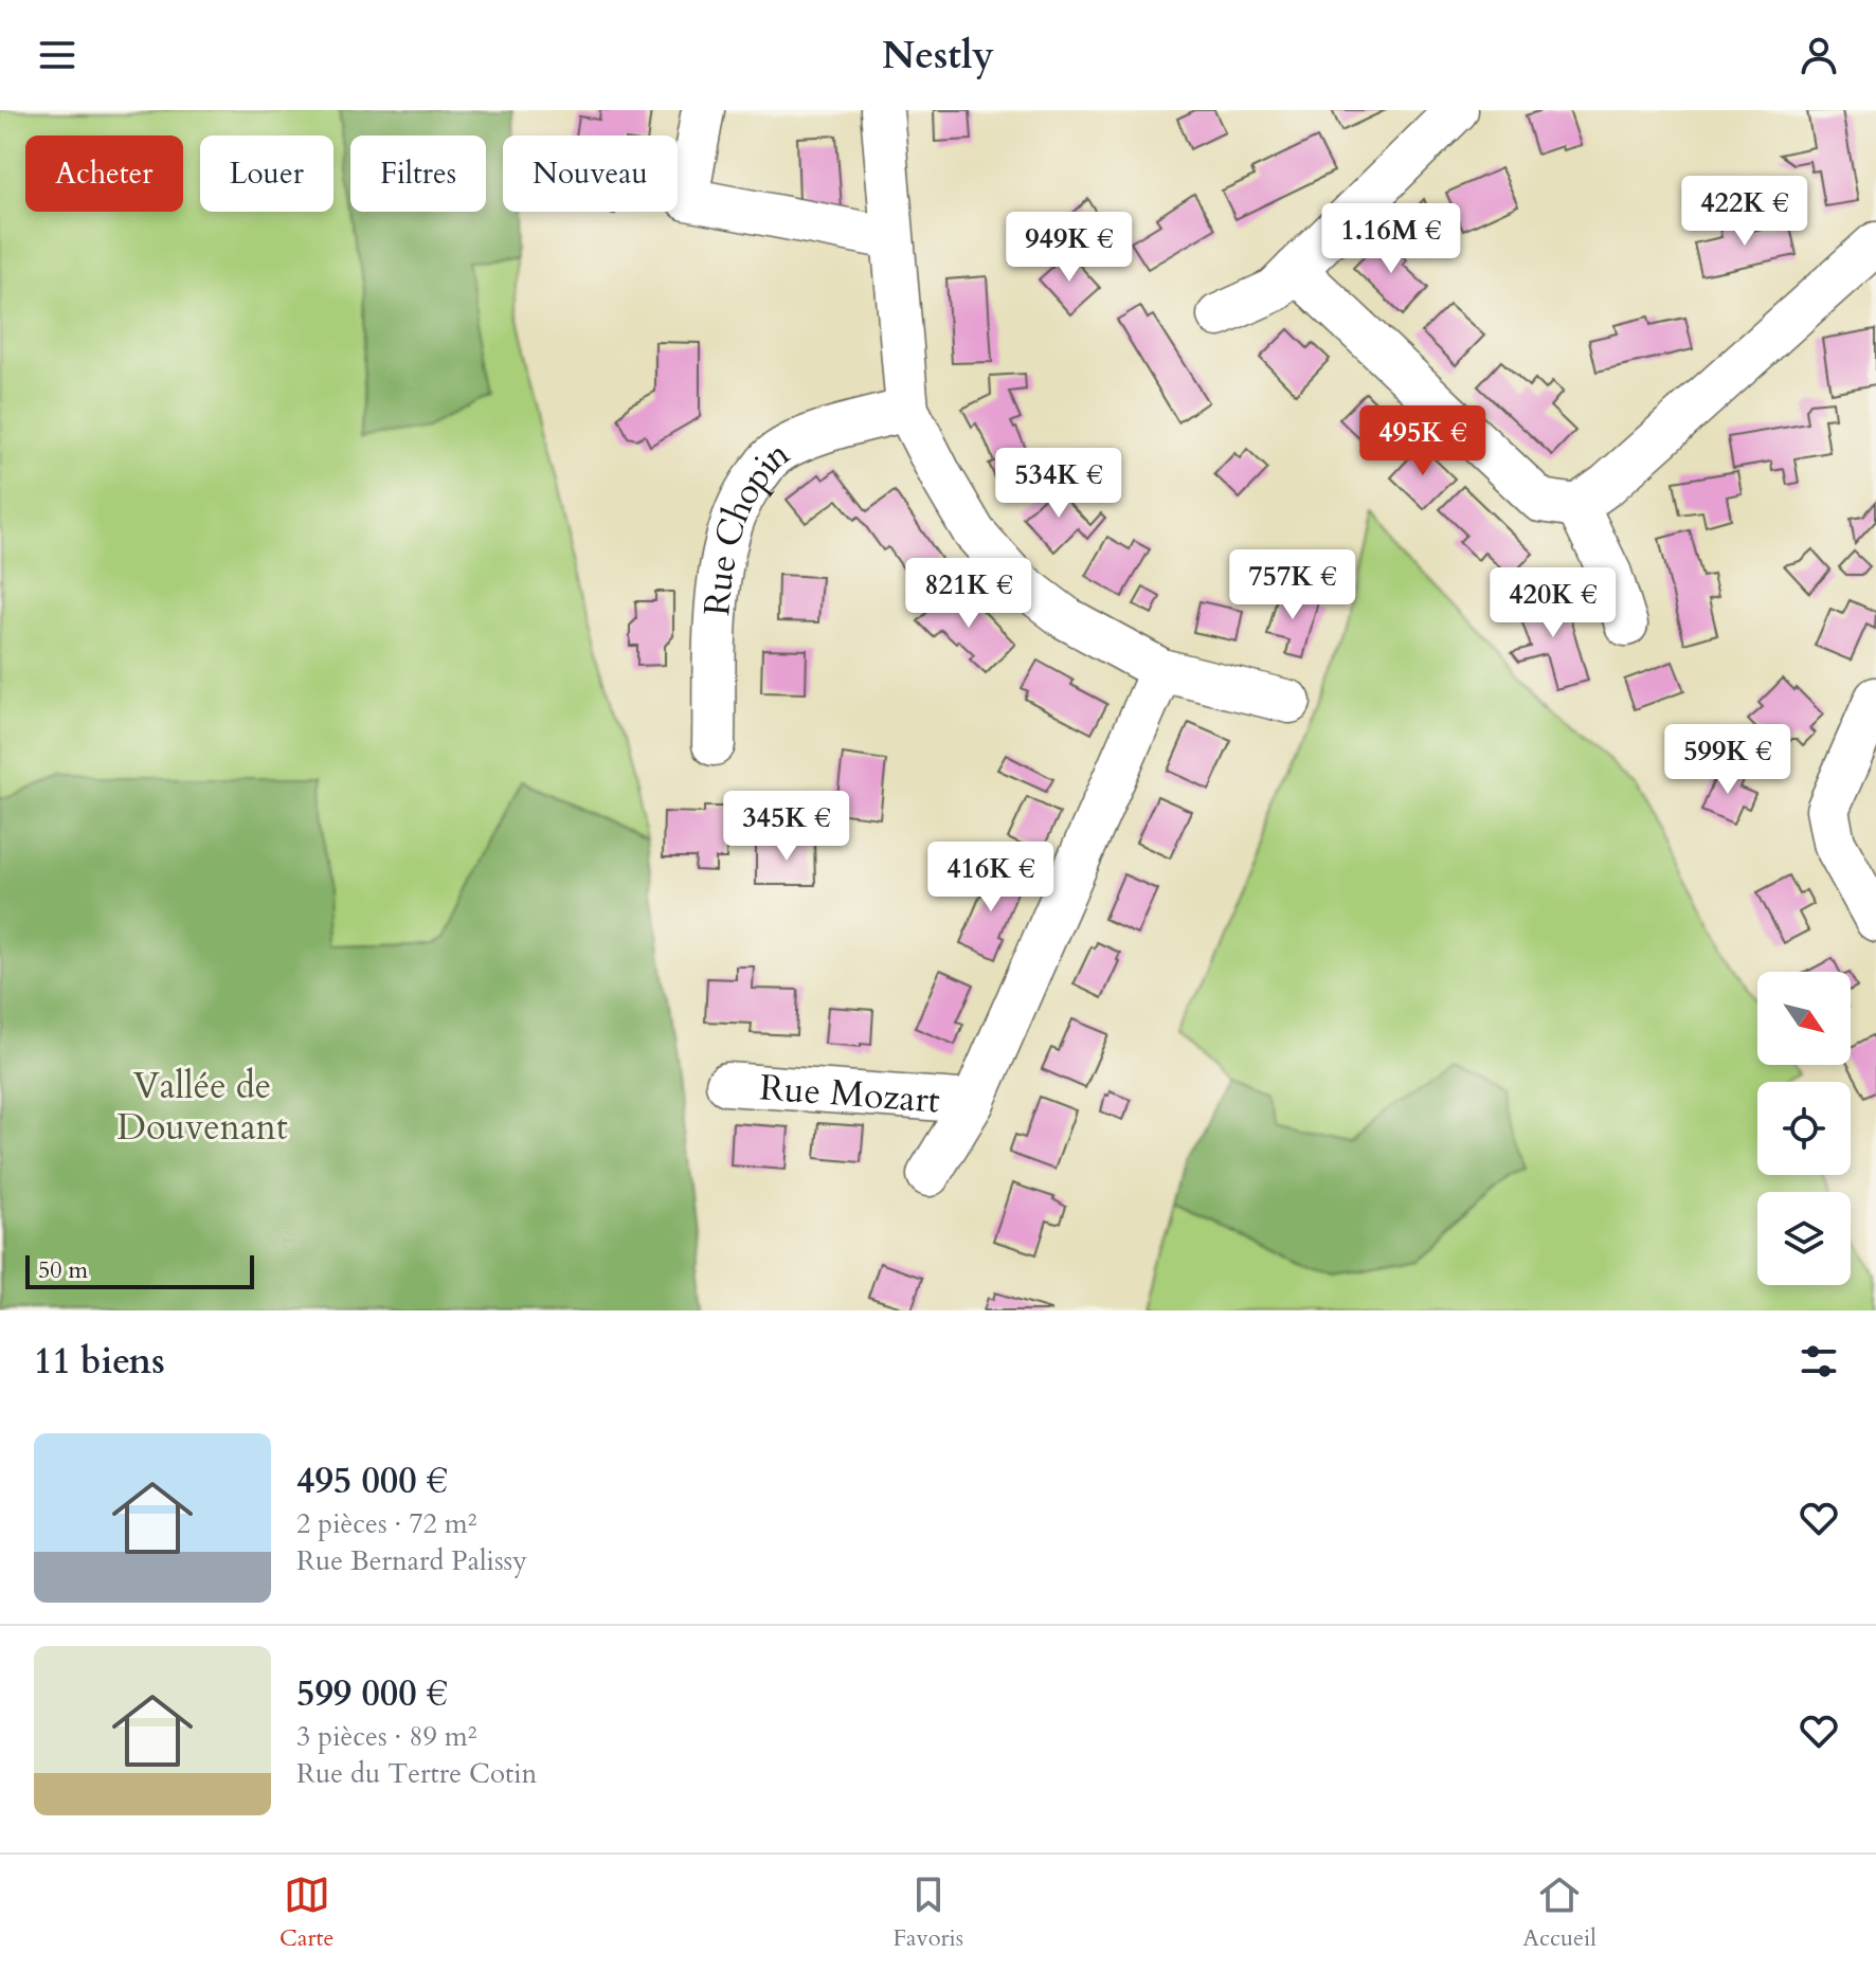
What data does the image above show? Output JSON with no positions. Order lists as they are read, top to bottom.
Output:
{
  "streets": {
    "street": ["Rue Chopin", "Rue Mozart"]
  },
  "parks": ["Vallée de Douvenant"],
  "scale_bar": "50 m",
  "north": "bottom right",
  "page": {
    "header": "Nestly",
    "chip": [
      "Acheter",
      "Louer",
      "Filtres",
      "Nouveau"
    ],
    "price": [
      "422K €",
      "1.16M €",
      "949K €",
      "495K €",
      "534K €",
      "757K €",
      "821K €",
      "420K €",
      "599K €",
      "345K €",
      "416K €"
    ],
    "scale": "50 m",
    "heading": "11 biens",
    "list": [
      {
        "name": "495 000 €",
        "note": "2 pièces · 72 m² · Rue Bernard Palissy"
      },
      {
        "name": "599 000 €",
        "note": "3 pièces · 89 m² · Rue du Tertre Cotin"
      }
    ],
    "tabs": ["Carte", "Favoris", "Accueil"]
  }
}
